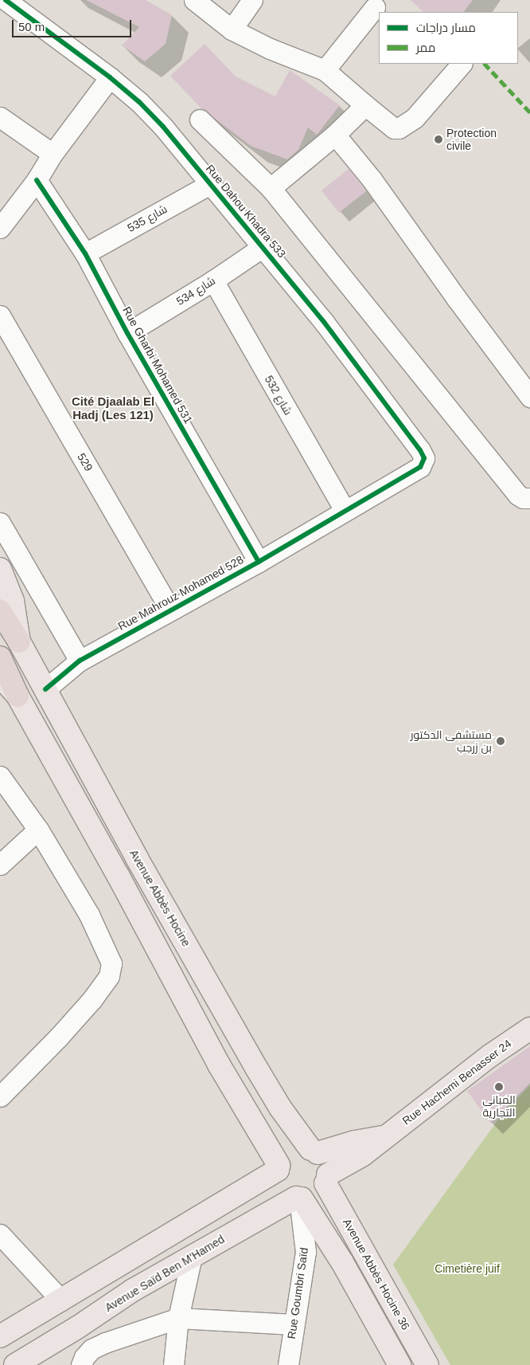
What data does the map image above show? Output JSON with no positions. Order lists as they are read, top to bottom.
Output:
{
  "streets": {
    "main road": [
      "Avenue Abbès Hocine",
      "Rue Hachemi Benasser 24",
      "Avenue Saïd Ben M'Hamed",
      "Avenue Abbès Hocine 36"
    ],
    "street": [
      "Rue Dahou Khadra 533",
      "535 شارع",
      "534 شارع",
      "Rue Gharbi Mohamed 531",
      "532 شارع",
      "529",
      "Rue Mahrouz Mohamed 528",
      "Rue Goumbri Saïd"
    ]
  },
  "crossings": [
    ["Rue Dahou Khadra 533", "535 شارع"],
    ["Rue Dahou Khadra 533", "534 شارع"],
    ["Rue Dahou Khadra 533", "Rue Mahrouz Mohamed 528"],
    ["535 شارع", "Rue Gharbi Mohamed 531"],
    ["534 شارع", "Rue Gharbi Mohamed 531"],
    ["534 شارع", "532 شارع"],
    ["Rue Gharbi Mohamed 531", "Rue Mahrouz Mohamed 528"],
    ["532 شارع", "Rue Mahrouz Mohamed 528"],
    ["529", "Rue Mahrouz Mohamed 528"],
    ["Rue Mahrouz Mohamed 528", "Avenue Abbès Hocine"],
    ["Avenue Abbès Hocine", "Rue Hachemi Benasser 24"],
    ["Avenue Abbès Hocine", "Avenue Saïd Ben M'Hamed"],
    ["Avenue Abbès Hocine", "Avenue Abbès Hocine 36"],
    ["Avenue Abbès Hocine", "Rue Goumbri Saïd"],
    ["Rue Hachemi Benasser 24", "Avenue Saïd Ben M'Hamed"],
    ["Rue Hachemi Benasser 24", "Avenue Abbès Hocine 36"],
    ["Rue Hachemi Benasser 24", "Rue Goumbri Saïd"],
    ["Avenue Saïd Ben M'Hamed", "Avenue Abbès Hocine 36"],
    ["Avenue Saïd Ben M'Hamed", "Rue Goumbri Saïd"],
    ["Avenue Abbès Hocine 36", "Rue Goumbri Saïd"]
  ],
  "districts": ["Cité Djaalab El Hadj (Les 121)"],
  "parks": ["Cimetière juif"],
  "places": ["Protection civile", "مستشفى الدكتور بن زرجب", "المباني التجارية"],
  "legend": ["مسار دراجات", "ممر"],
  "scale_bar": "50 m"
}
